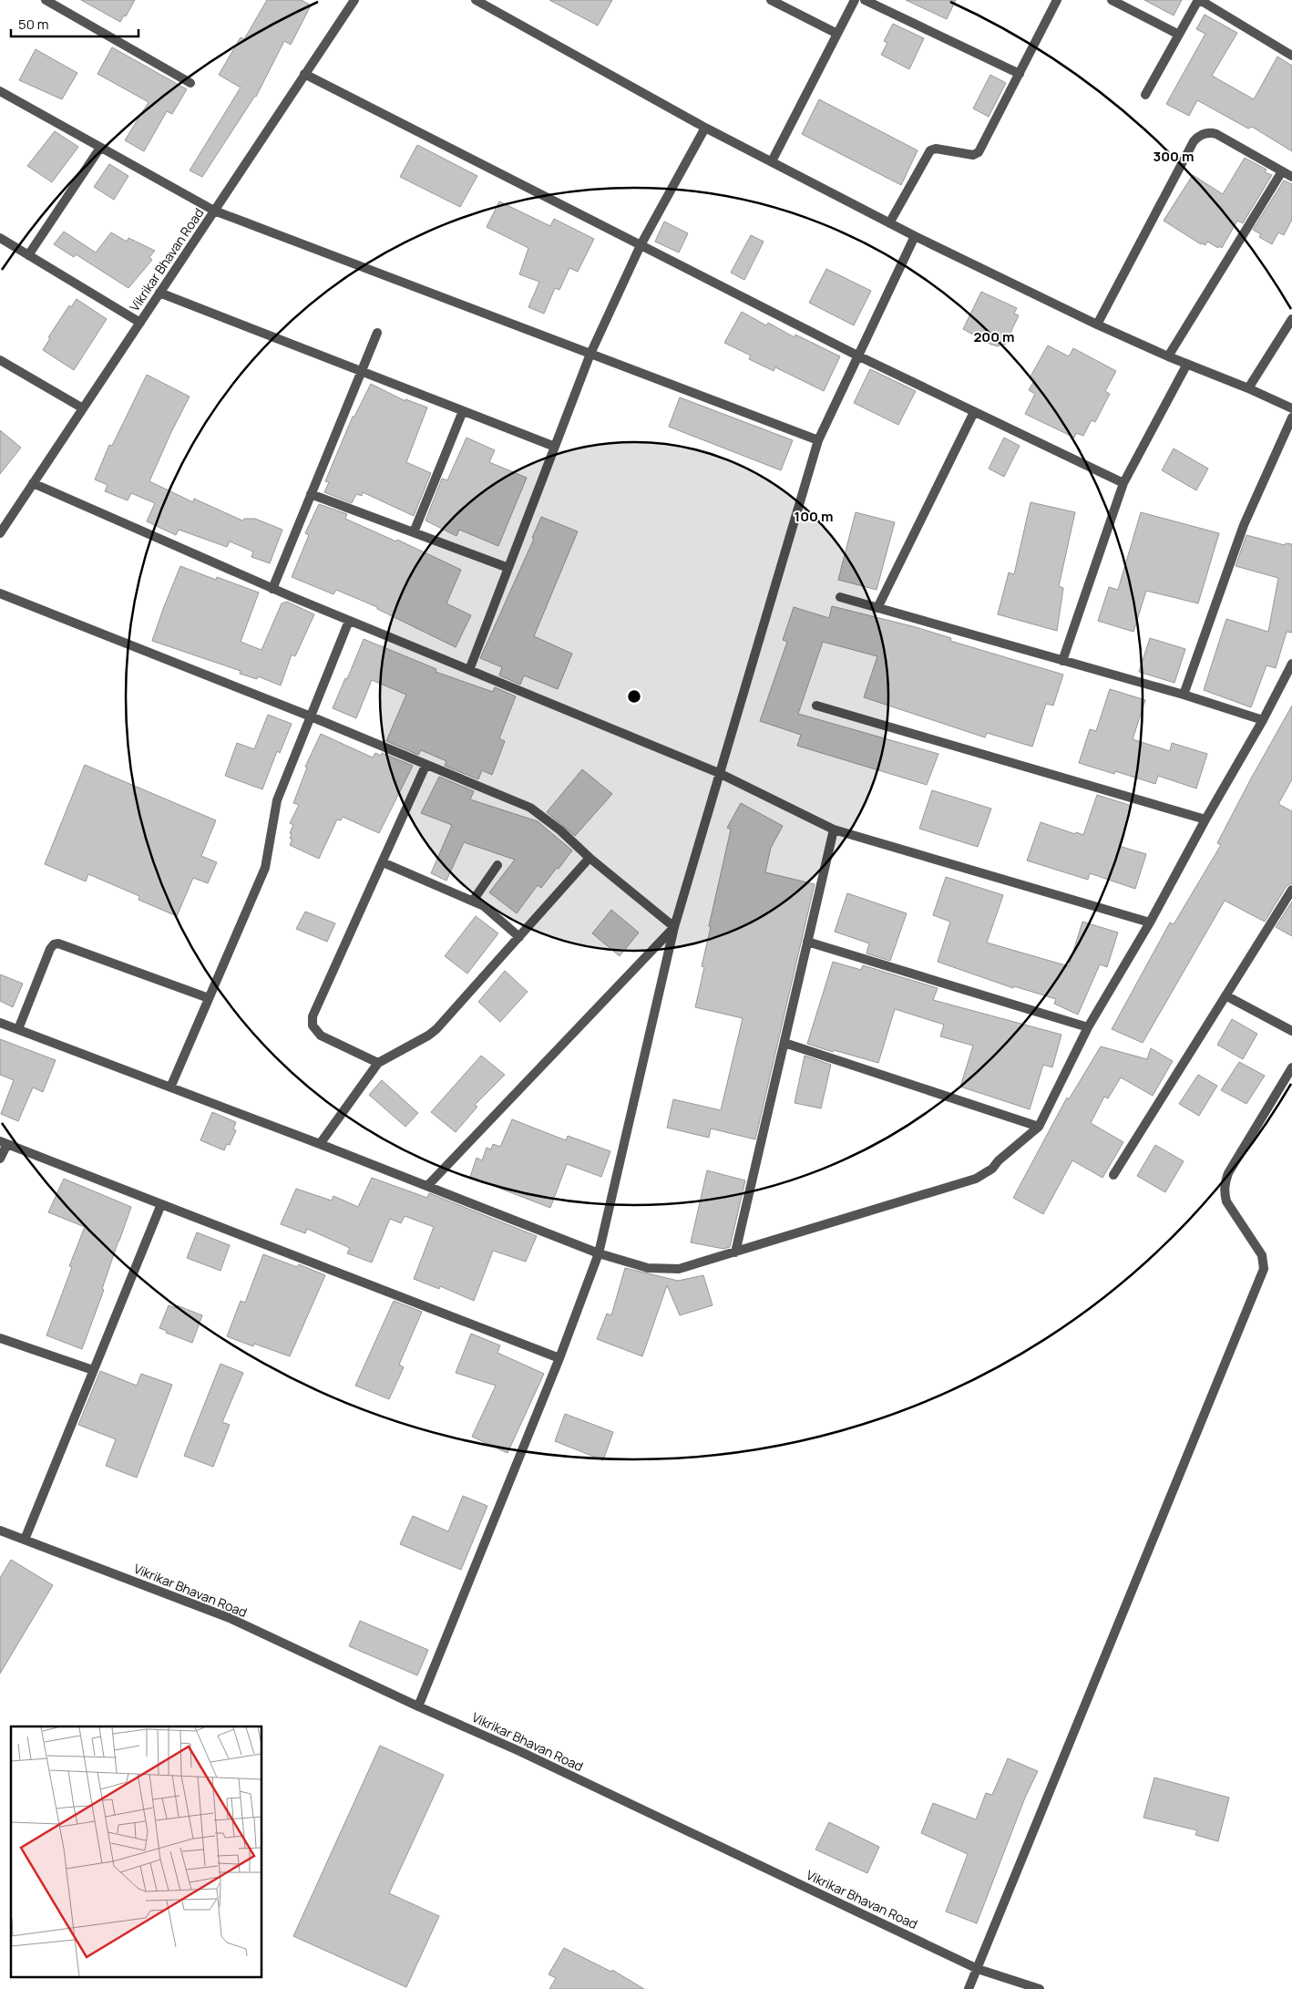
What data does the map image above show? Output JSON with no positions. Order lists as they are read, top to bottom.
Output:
{
  "streets": {
    "street": ["Vikrikar Bhavan Road"]
  },
  "scale_bar": "50 m",
  "rings": ["300 m", "200 m", "100 m"]
}
